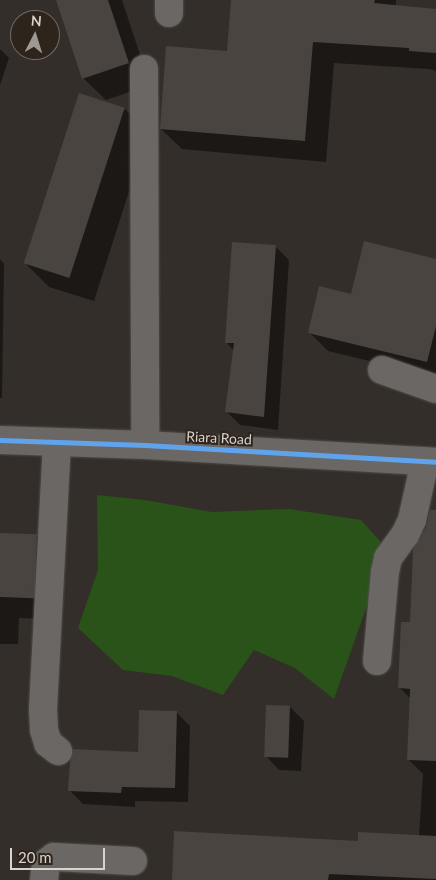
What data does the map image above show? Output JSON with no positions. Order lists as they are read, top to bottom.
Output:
{
  "streets": {
    "street": ["Riara Road"]
  },
  "scale_bar": "20 m",
  "north": "top"
}
